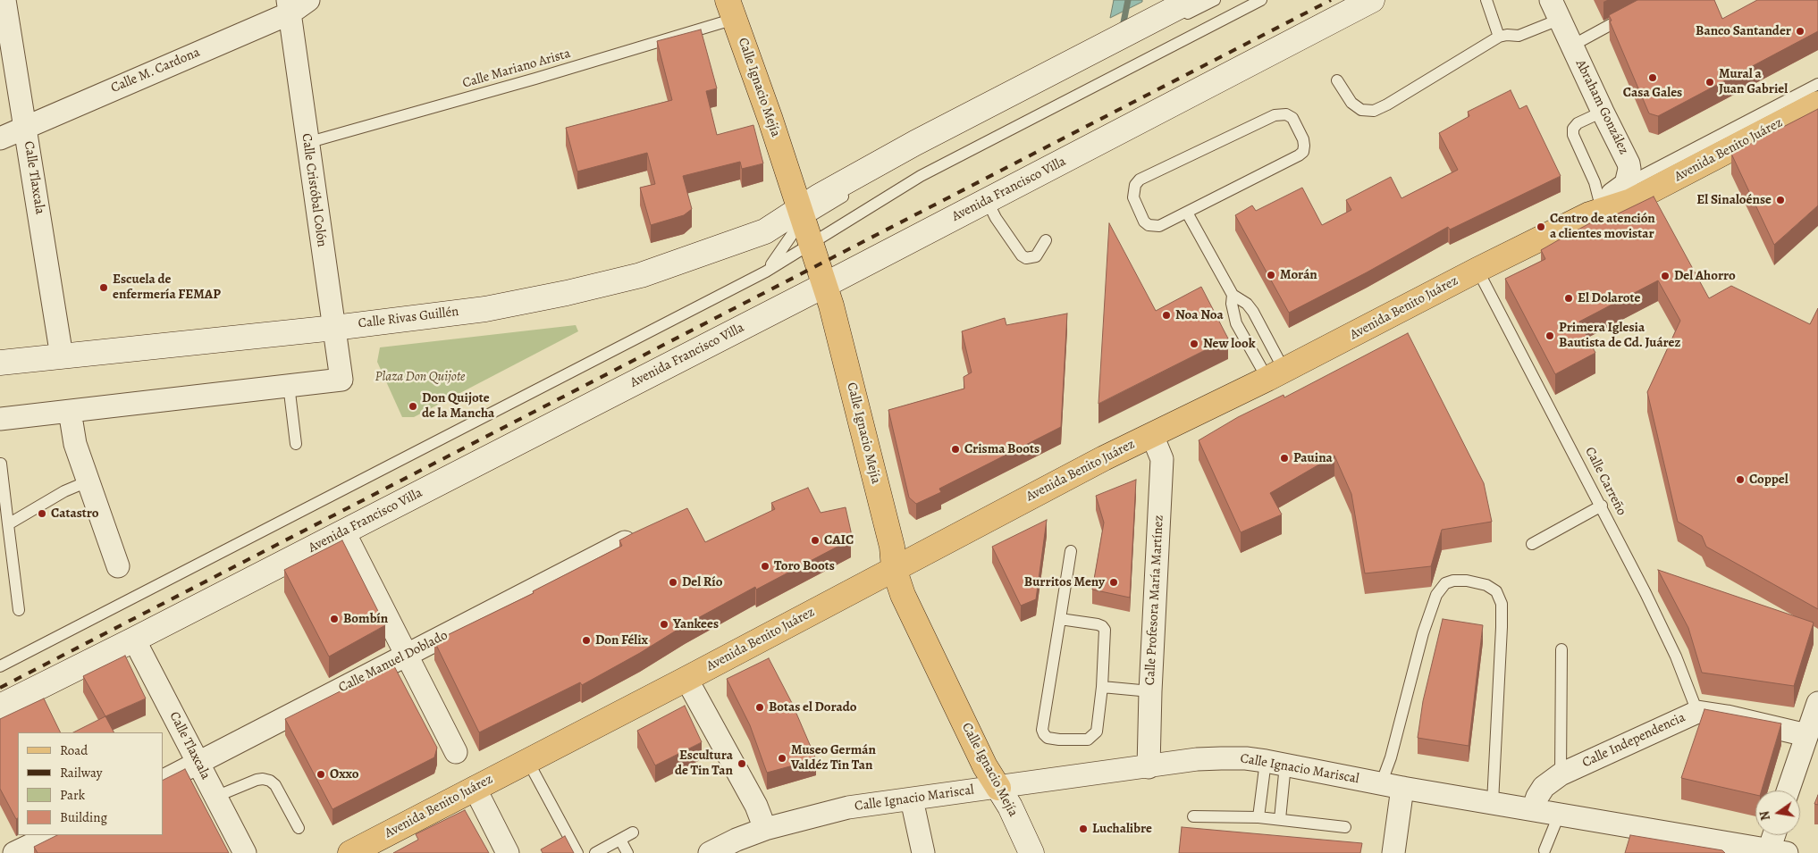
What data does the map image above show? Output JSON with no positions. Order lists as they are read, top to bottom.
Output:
{
  "streets": {
    "main road": [
      "Calle Ignacio Mejía",
      "Avenida Benito Juárez",
      "Avenida Francisco Villa",
      "Calle Rivas Guillén"
    ],
    "street": [
      "Calle M. Cardona",
      "Abraham González",
      "Calle Tlaxcala",
      "Calle Cristóbal Colón",
      "Calle Profesora María Martínez",
      "Calle Manuel Doblado",
      "Calle Independencia",
      "Calle Ignacio Mariscal"
    ],
    "lane": ["Calle Mariano Arista", "Calle Carreño"]
  },
  "crossings": [
    ["Calle Mariano Arista", "Calle Ignacio Mejía"],
    ["Calle Mariano Arista", "Calle Cristóbal Colón"],
    ["Calle M. Cardona", "Calle Tlaxcala"],
    ["Calle M. Cardona", "Calle Cristóbal Colón"],
    ["Calle Ignacio Mejía", "Avenida Benito Juárez"],
    ["Calle Ignacio Mejía", "Avenida Francisco Villa"],
    ["Calle Ignacio Mejía", "Calle Rivas Guillén"],
    ["Calle Ignacio Mejía", "Calle Ignacio Mariscal"],
    ["Avenida Benito Juárez", "Calle Carreño"],
    ["Avenida Benito Juárez", "Calle Profesora María Martínez"],
    ["Calle Tlaxcala", "Avenida Francisco Villa"],
    ["Calle Tlaxcala", "Calle Rivas Guillén"],
    ["Calle Tlaxcala", "Calle Manuel Doblado"],
    ["Calle Cristóbal Colón", "Calle Rivas Guillén"],
    ["Calle Carreño", "Calle Independencia"],
    ["Calle Profesora María Martínez", "Calle Ignacio Mariscal"],
    ["Calle Independencia", "Calle Ignacio Mariscal"]
  ],
  "parks": ["Plaza Don Quijote"],
  "places": [
    "Banco Santander",
    "Casa Gales",
    "Mural a Juan Gabriel",
    "El Sinaloénse",
    "Centro de atención a clientes movistar",
    "Morán",
    "Del Ahorro",
    "Escuela de enfermería FEMAP",
    "El Dolarote",
    "Noa Noa",
    "Primera Iglesia Bautista de Cd. Juárez",
    "New look",
    "Don Quijote de la Mancha",
    "Crisma Boots",
    "Pauina",
    "Coppel",
    "Catastro",
    "CAIC",
    "Toro Boots",
    "Del Río",
    "Burritos Meny",
    "Bombín",
    "Yankees",
    "Don Félix",
    "Botas el Dorado",
    "Museo Germán Valdéz Tin Tan",
    "Escultura de Tin Tan",
    "Oxxo",
    "Luchalibre"
  ],
  "legend": [
    "Road",
    "Railway",
    "Park",
    "Building"
  ],
  "north": "left"
}
